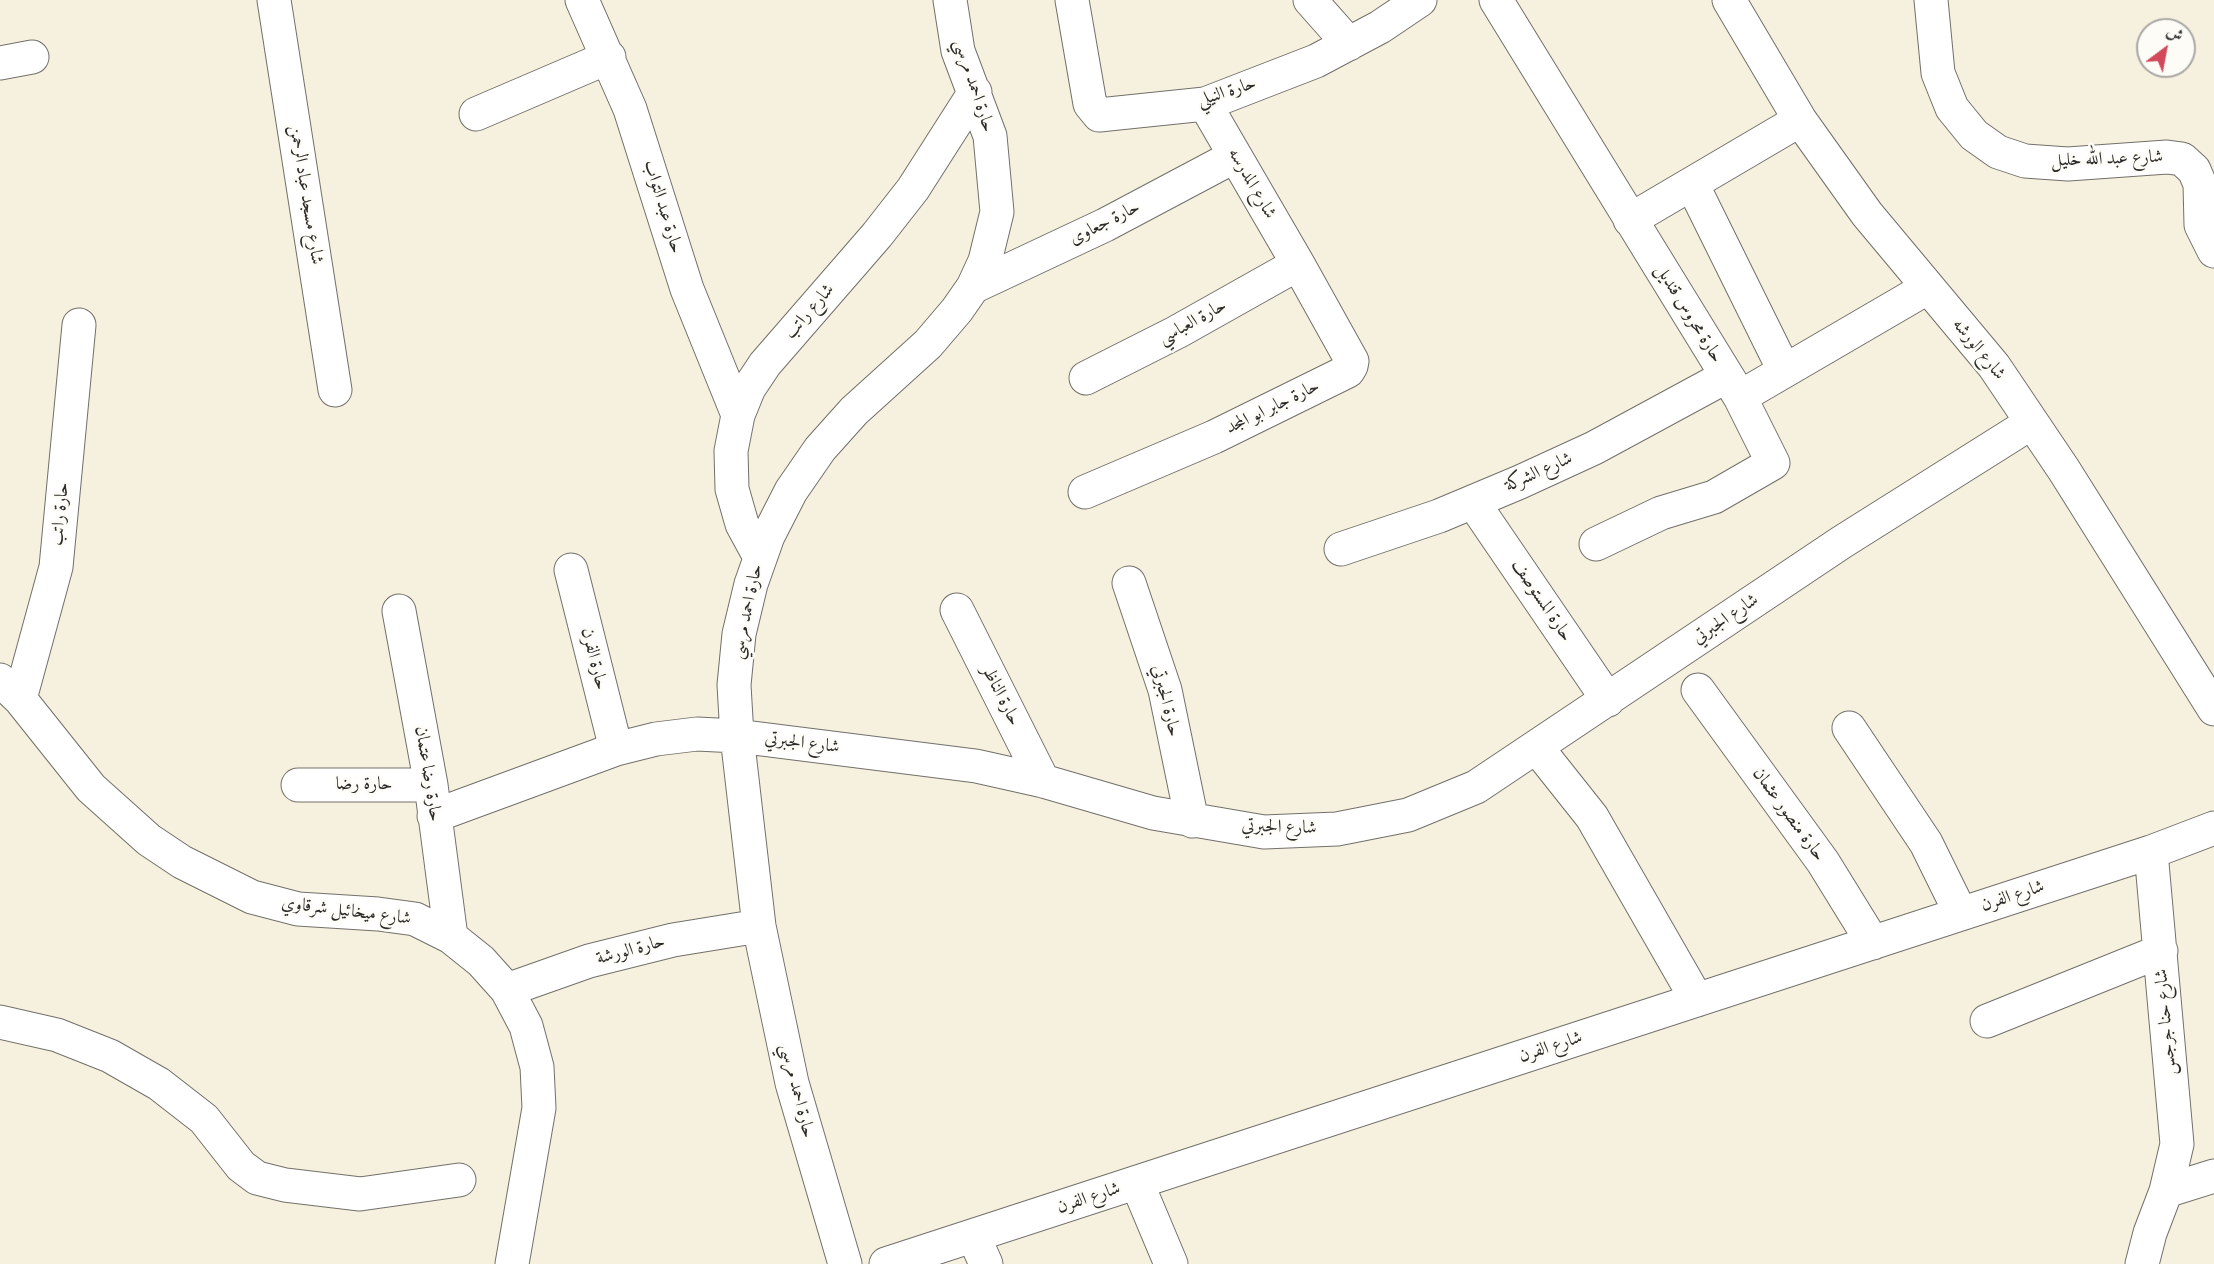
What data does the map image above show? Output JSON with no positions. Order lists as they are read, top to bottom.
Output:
{
  "streets": {
    "street": [
      "حارة احمد مرسي",
      "حارة النيلي",
      "شارع عبد الله خليل",
      "شارع المدرسه",
      "شارع مسجد عباد الرحمن",
      "حارة عبد التواب",
      "حارة جعاوى",
      "شارع راتب",
      "حارة محروس قنديل",
      "حارة العباسي",
      "شارع الورشه",
      "حارة جابر ابو المجد",
      "شارع الشركة",
      "حارة راتب",
      "حارة المستوصف",
      "شارع الجبرتي",
      "حارة الفرن",
      "حارة الناظر",
      "حارة الجبرتي",
      "حارة رضا عتمان",
      "حارة رضا",
      "حارة منصور عثمان",
      "شارع الفرن",
      "شارع ميخائيل شرقاوي",
      "حارة الورشة",
      "شارع حنا جرجس"
    ]
  },
  "crossings": [
    ["حارة احمد مرسي", "حارة جعاوى"],
    ["حارة احمد مرسي", "شارع راتب"],
    ["حارة احمد مرسي", "شارع الجبرتي"],
    ["حارة احمد مرسي", "حارة الورشة"],
    ["حارة النيلي", "شارع المدرسه"],
    ["شارع المدرسه", "حارة جعاوى"],
    ["شارع المدرسه", "حارة العباسي"],
    ["شارع المدرسه", "حارة جابر ابو المجد"],
    ["حارة عبد التواب", "شارع راتب"],
    ["حارة محروس قنديل", "شارع الشركة"],
    ["حارة العباسي", "حارة جابر ابو المجد"],
    ["شارع الورشه", "شارع الشركة"],
    ["شارع الورشه", "شارع الجبرتي"],
    ["شارع الشركة", "حارة المستوصف"],
    ["حارة راتب", "شارع ميخائيل شرقاوي"],
    ["حارة المستوصف", "شارع الجبرتي"],
    ["شارع الجبرتي", "حارة الفرن"],
    ["شارع الجبرتي", "حارة الناظر"],
    ["شارع الجبرتي", "حارة الجبرتي"],
    ["شارع الجبرتي", "حارة رضا عتمان"],
    ["شارع الجبرتي", "حارة رضا"],
    ["حارة رضا عتمان", "حارة رضا"],
    ["حارة رضا عتمان", "شارع ميخائيل شرقاوي"],
    ["حارة منصور عثمان", "شارع الفرن"],
    ["شارع الفرن", "شارع حنا جرجس"],
    ["شارع ميخائيل شرقاوي", "حارة الورشة"]
  ],
  "north": "top right"
}
